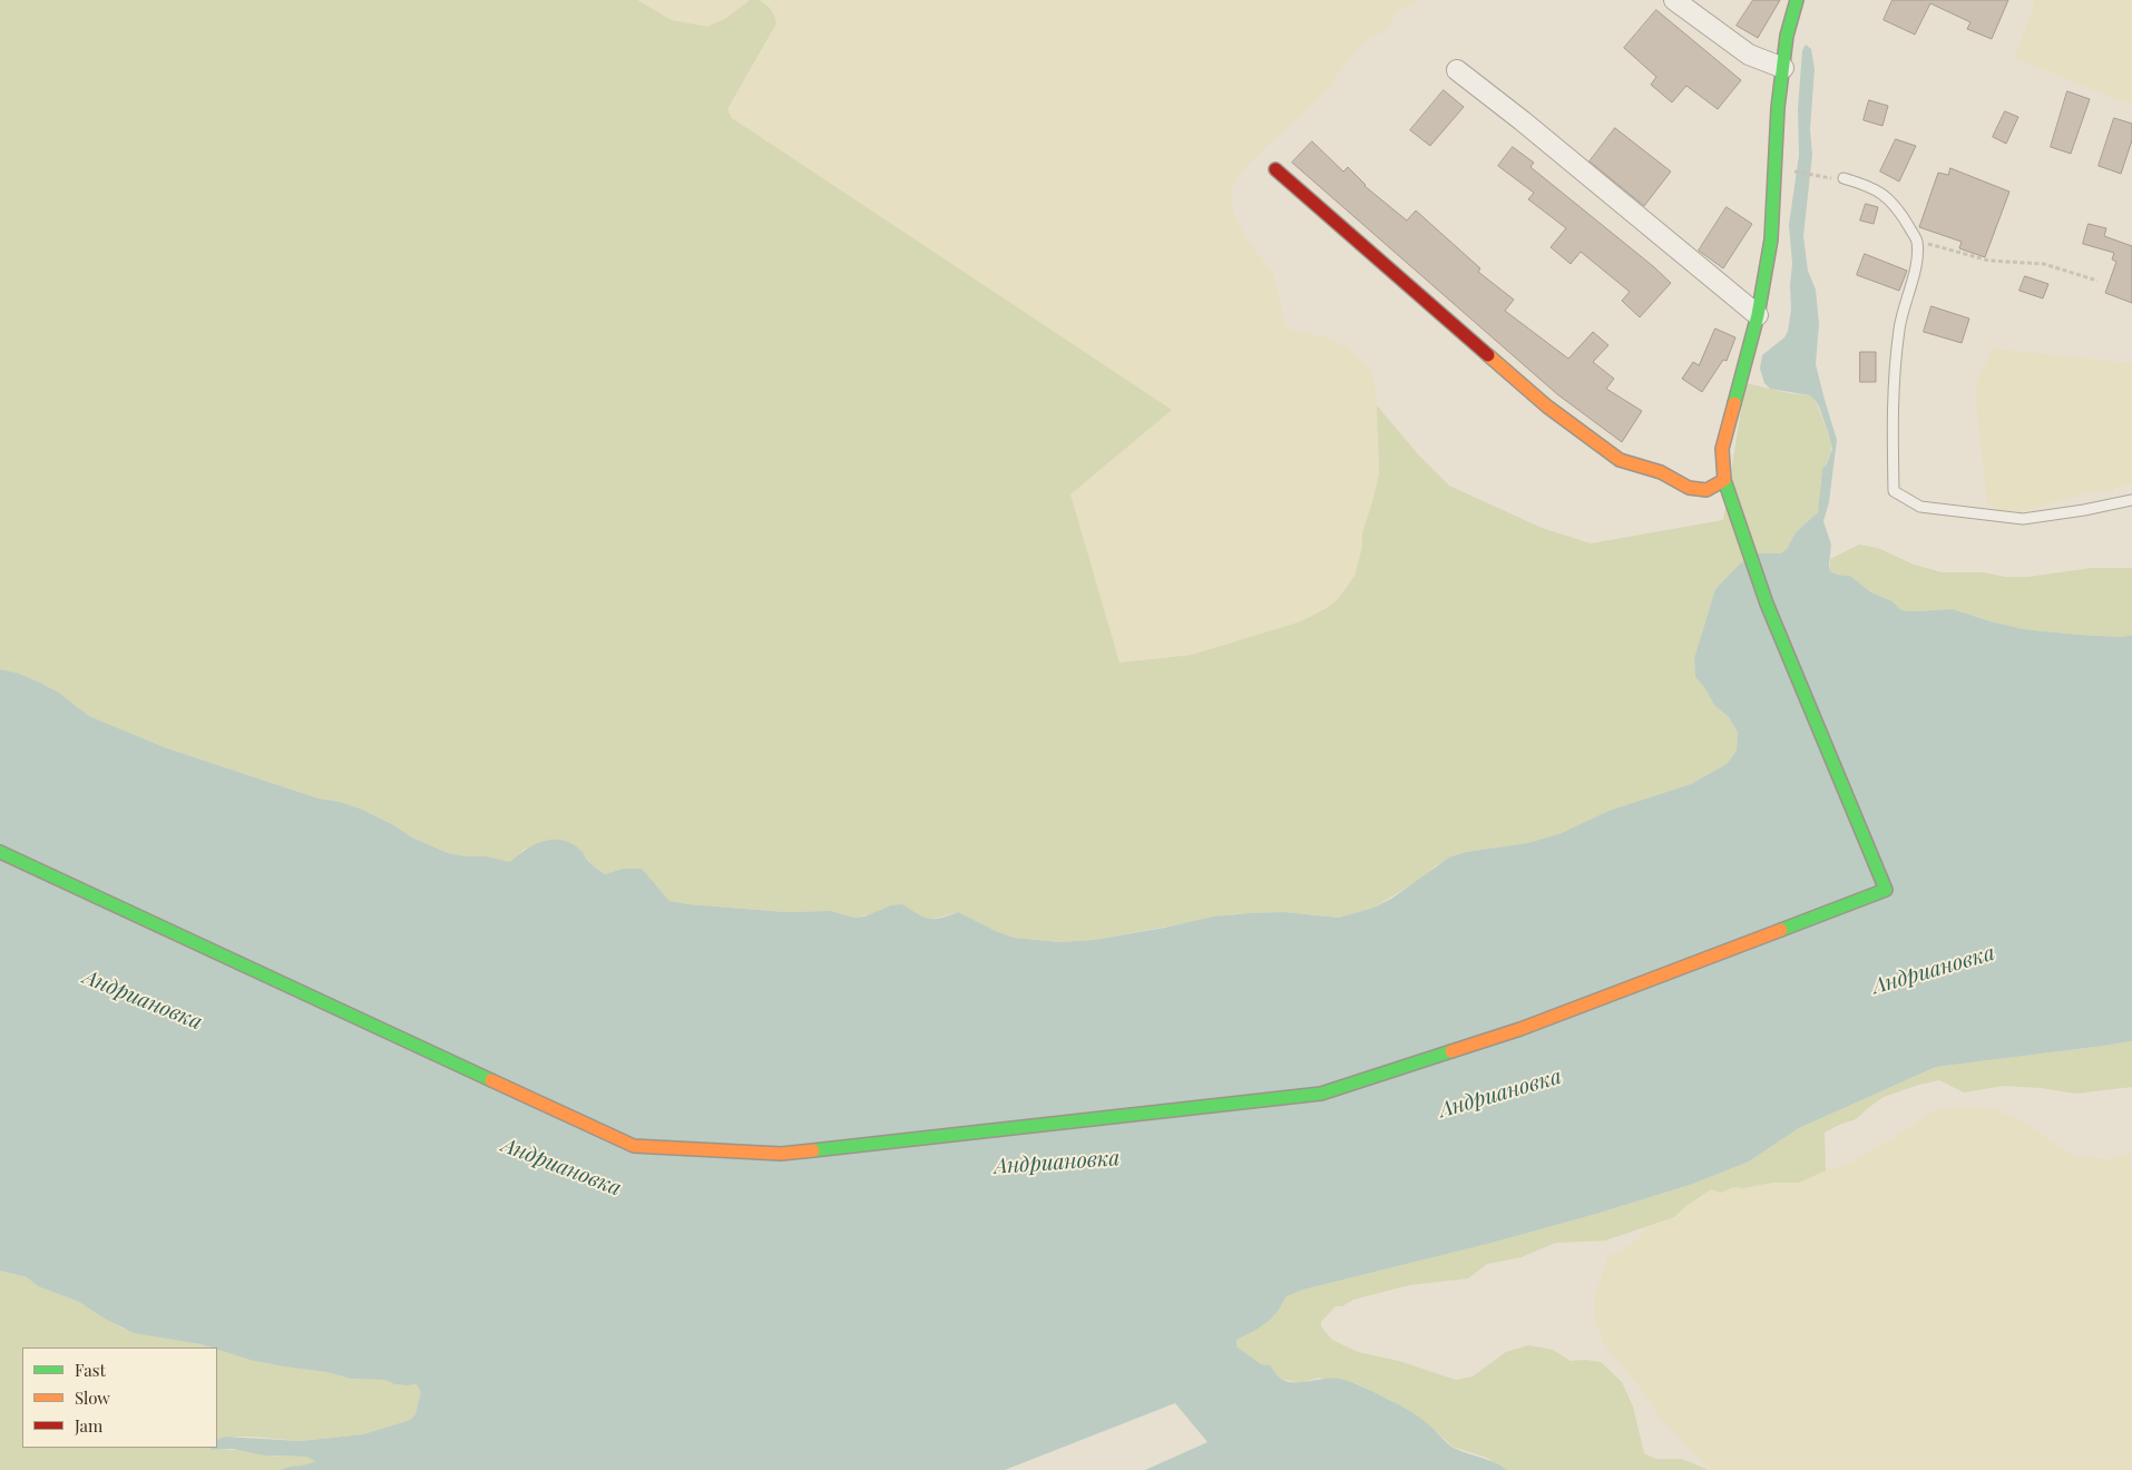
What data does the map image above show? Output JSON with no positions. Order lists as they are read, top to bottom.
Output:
{
  "water": ["Андриановка"],
  "legend": ["Fast", "Slow", "Jam"]
}
